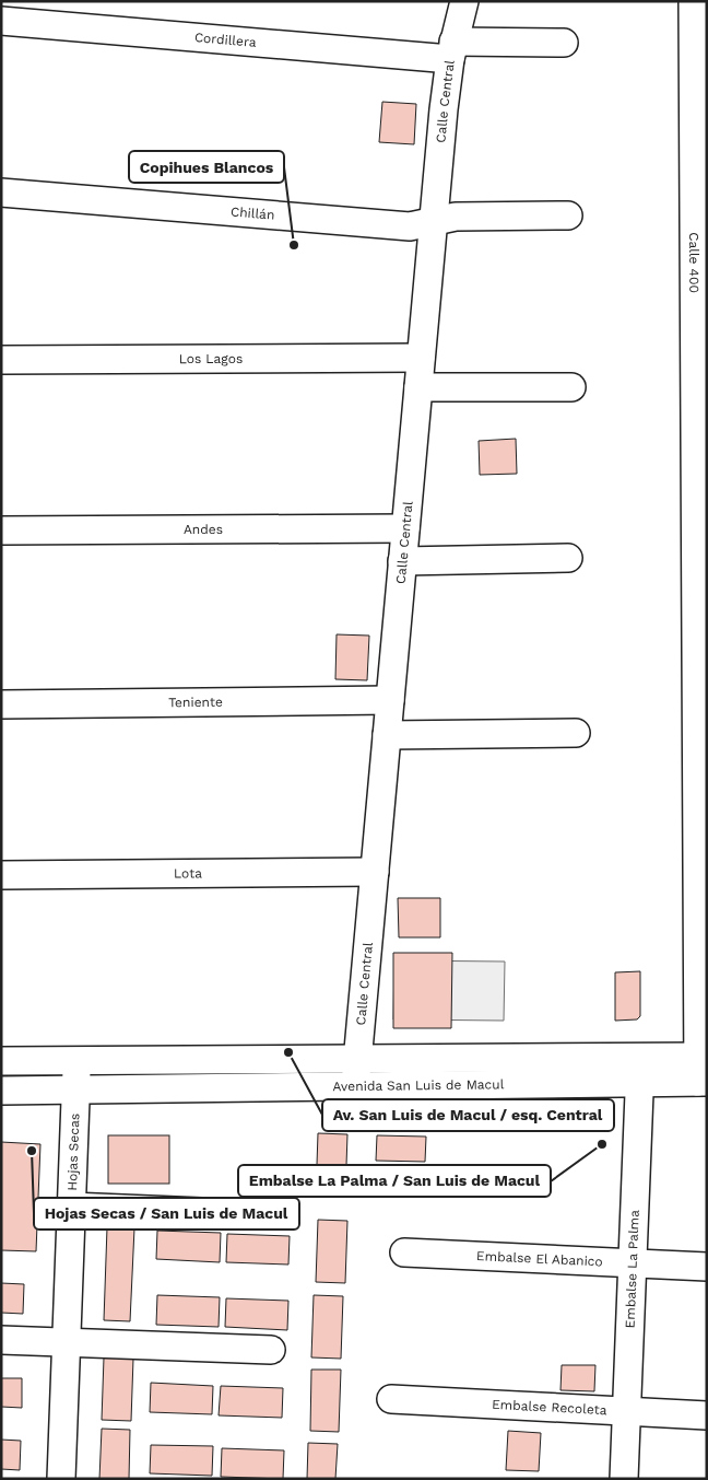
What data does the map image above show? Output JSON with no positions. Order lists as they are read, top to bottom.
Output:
{
  "streets": {
    "street": [
      "Cordillera",
      "Calle Central",
      "Chillán",
      "Calle 400",
      "Los Lagos",
      "Andes",
      "Teniente",
      "Lota",
      "Avenida San Luis de Macul",
      "Hojas Secas",
      "Embalse El Abanico",
      "Embalse La Palma",
      "Embalse Recoleta"
    ]
  },
  "crossings": [
    ["Cordillera", "Calle Central"],
    ["Calle Central", "Chillán"],
    ["Calle Central", "Los Lagos"],
    ["Calle Central", "Andes"],
    ["Calle Central", "Teniente"],
    ["Calle Central", "Lota"],
    ["Calle Central", "Avenida San Luis de Macul"],
    ["Calle 400", "Avenida San Luis de Macul"],
    ["Avenida San Luis de Macul", "Hojas Secas"],
    ["Avenida San Luis de Macul", "Embalse La Palma"],
    ["Embalse El Abanico", "Embalse La Palma"],
    ["Embalse La Palma", "Embalse Recoleta"]
  ],
  "places": [
    "Copihues Blancos",
    "Av. San Luis de Macul / esq. Central",
    "Embalse La Palma / San Luis de Macul",
    "Hojas Secas / San Luis de Macul"
  ]
}
